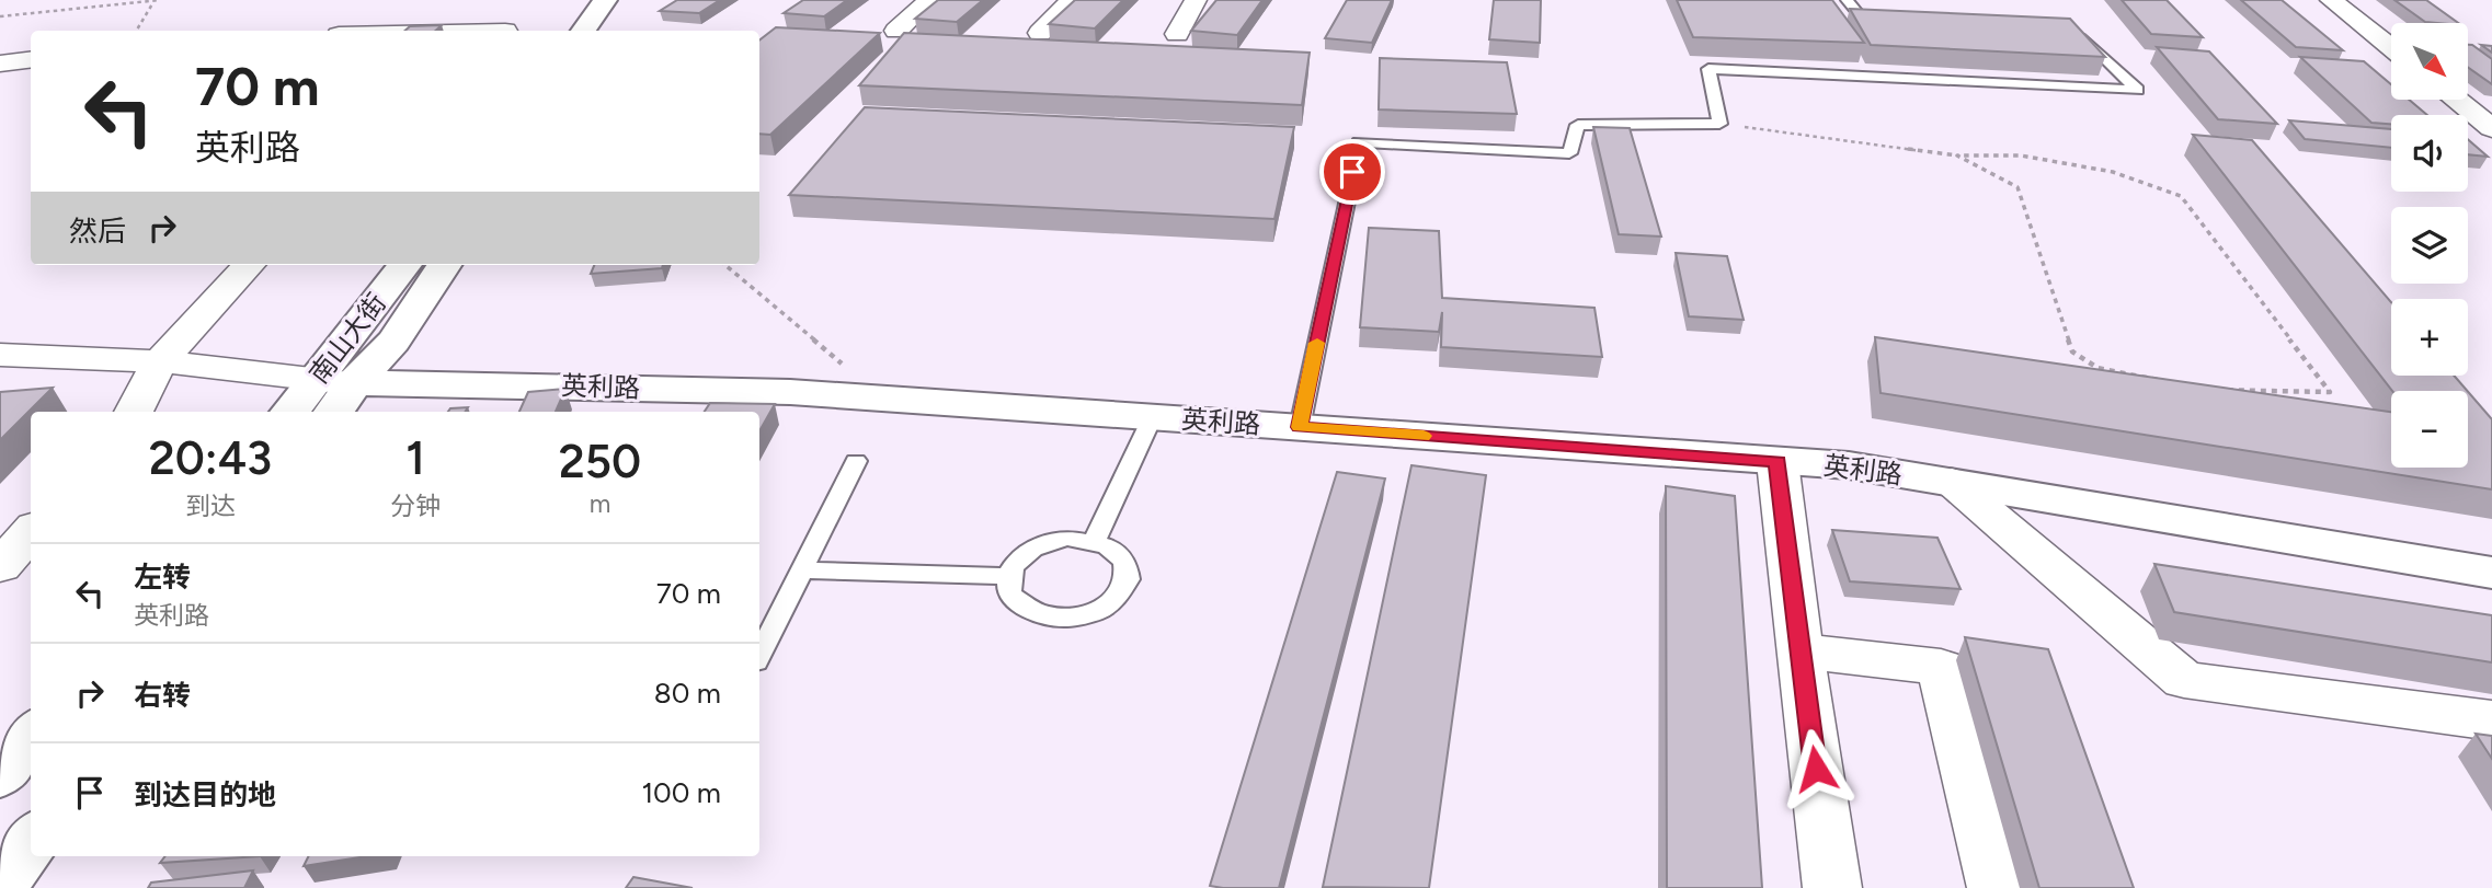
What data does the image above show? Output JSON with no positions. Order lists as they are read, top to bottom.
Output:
{
  "streets": {
    "street": ["南山大街", "英利路"]
  },
  "crossings": [
    ["南山大街", "英利路"]
  ],
  "north": "bottom right",
  "page": {
    "map_buttons": ["+", "−"],
    "turn": ["70 m", "英利路"],
    "then": "然后",
    "eta": [
      "20:43",
      "到达",
      "1",
      "分钟",
      "250",
      "m"
    ],
    "list": [
      {
        "name": "左转",
        "note": "英利路",
        "value": "70 m"
      },
      {
        "name": "右转",
        "value": "80 m"
      },
      {
        "name": "到达目的地",
        "value": "100 m"
      }
    ]
  }
}
